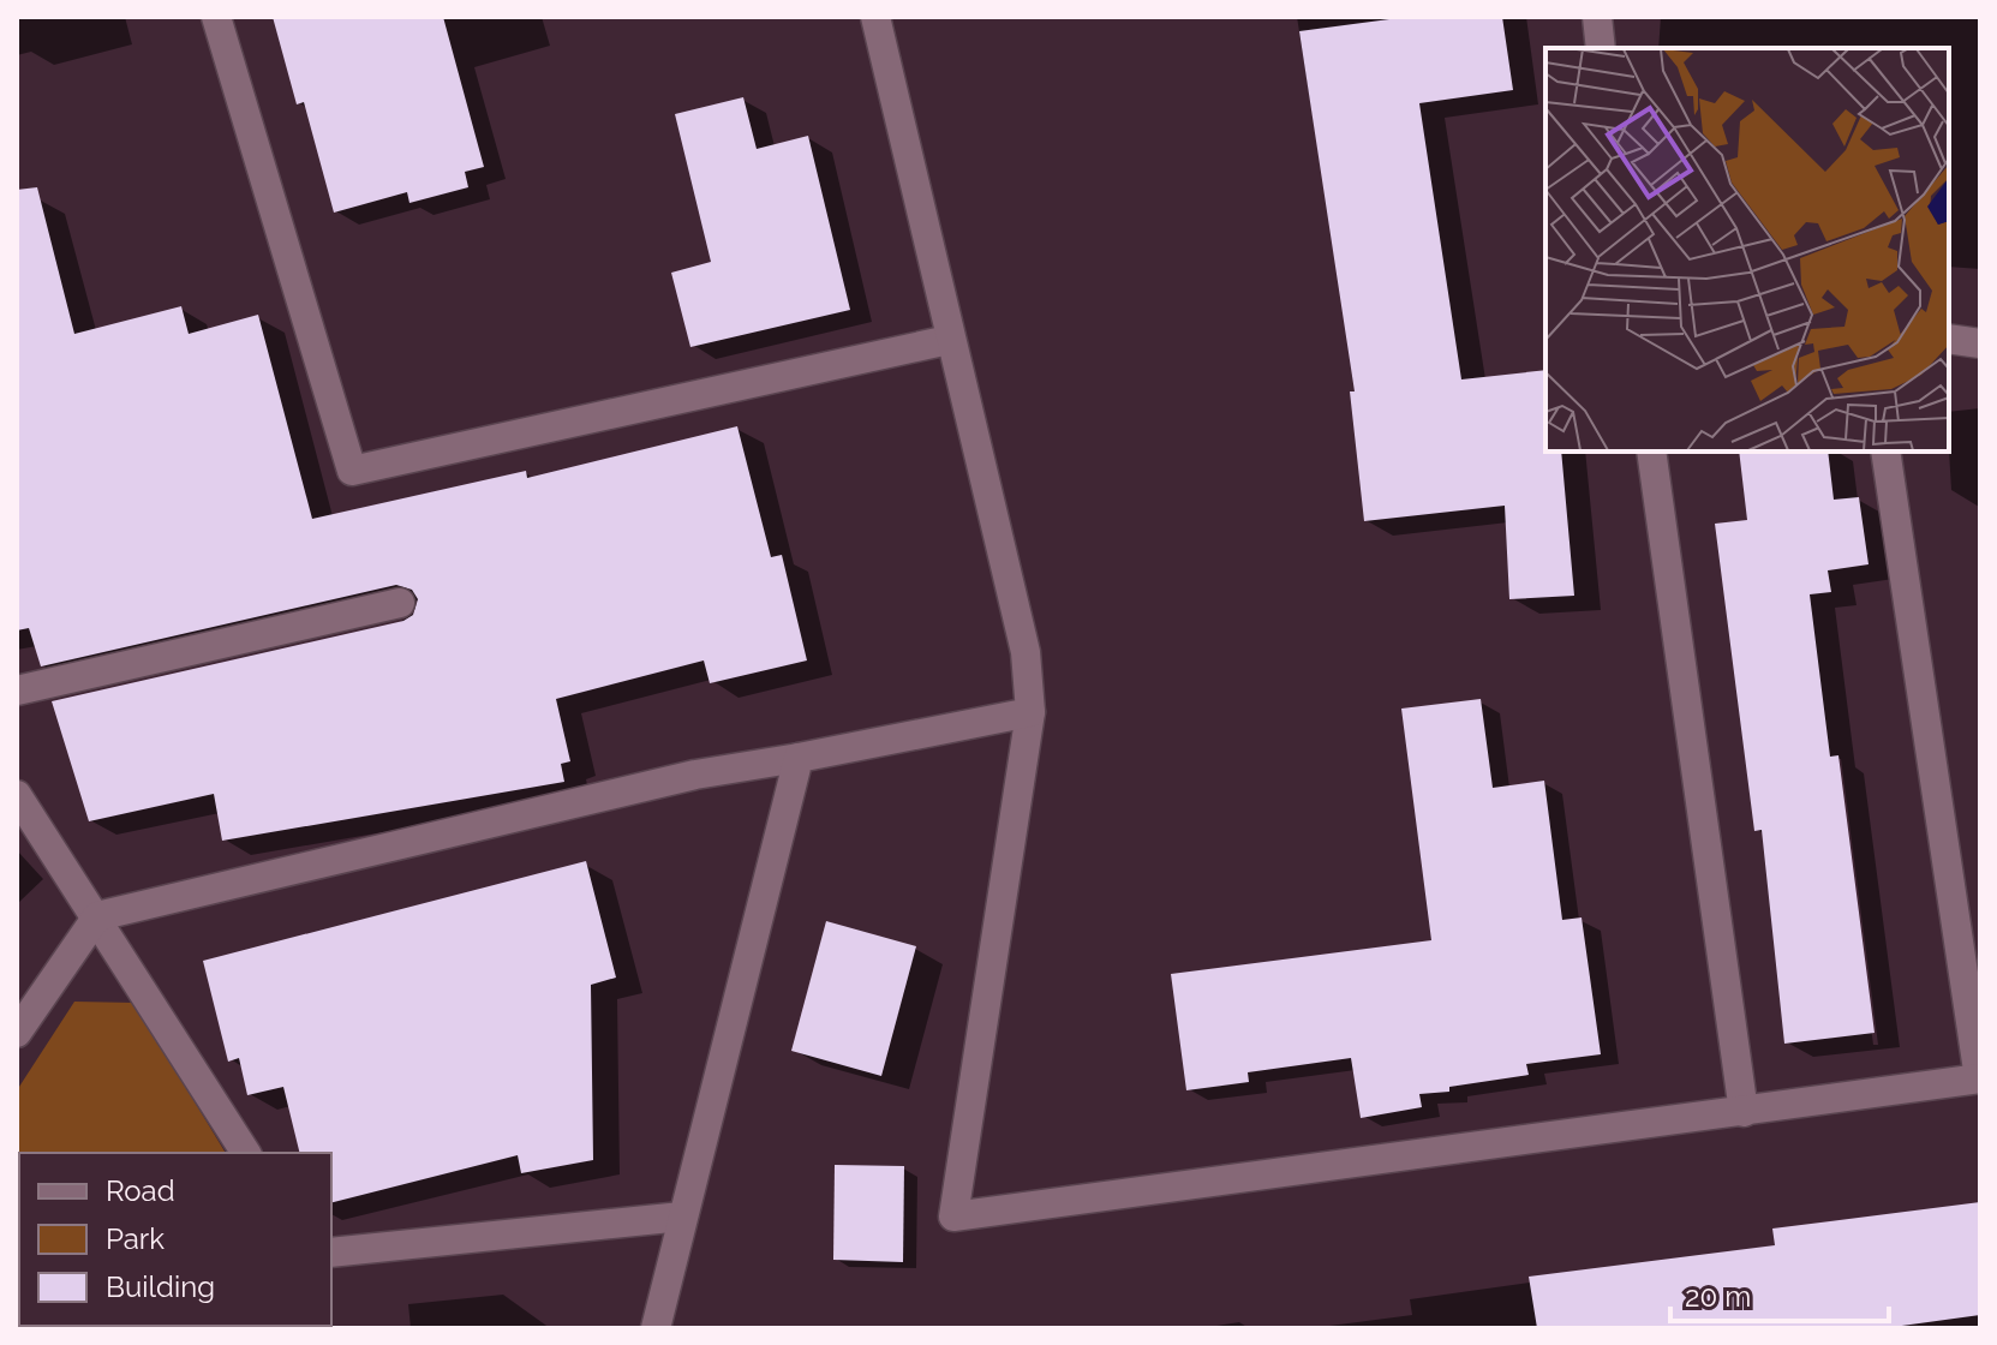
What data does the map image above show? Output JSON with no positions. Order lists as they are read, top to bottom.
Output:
{
  "legend": ["Road", "Park", "Building"],
  "scale_bar": "20 m"
}
